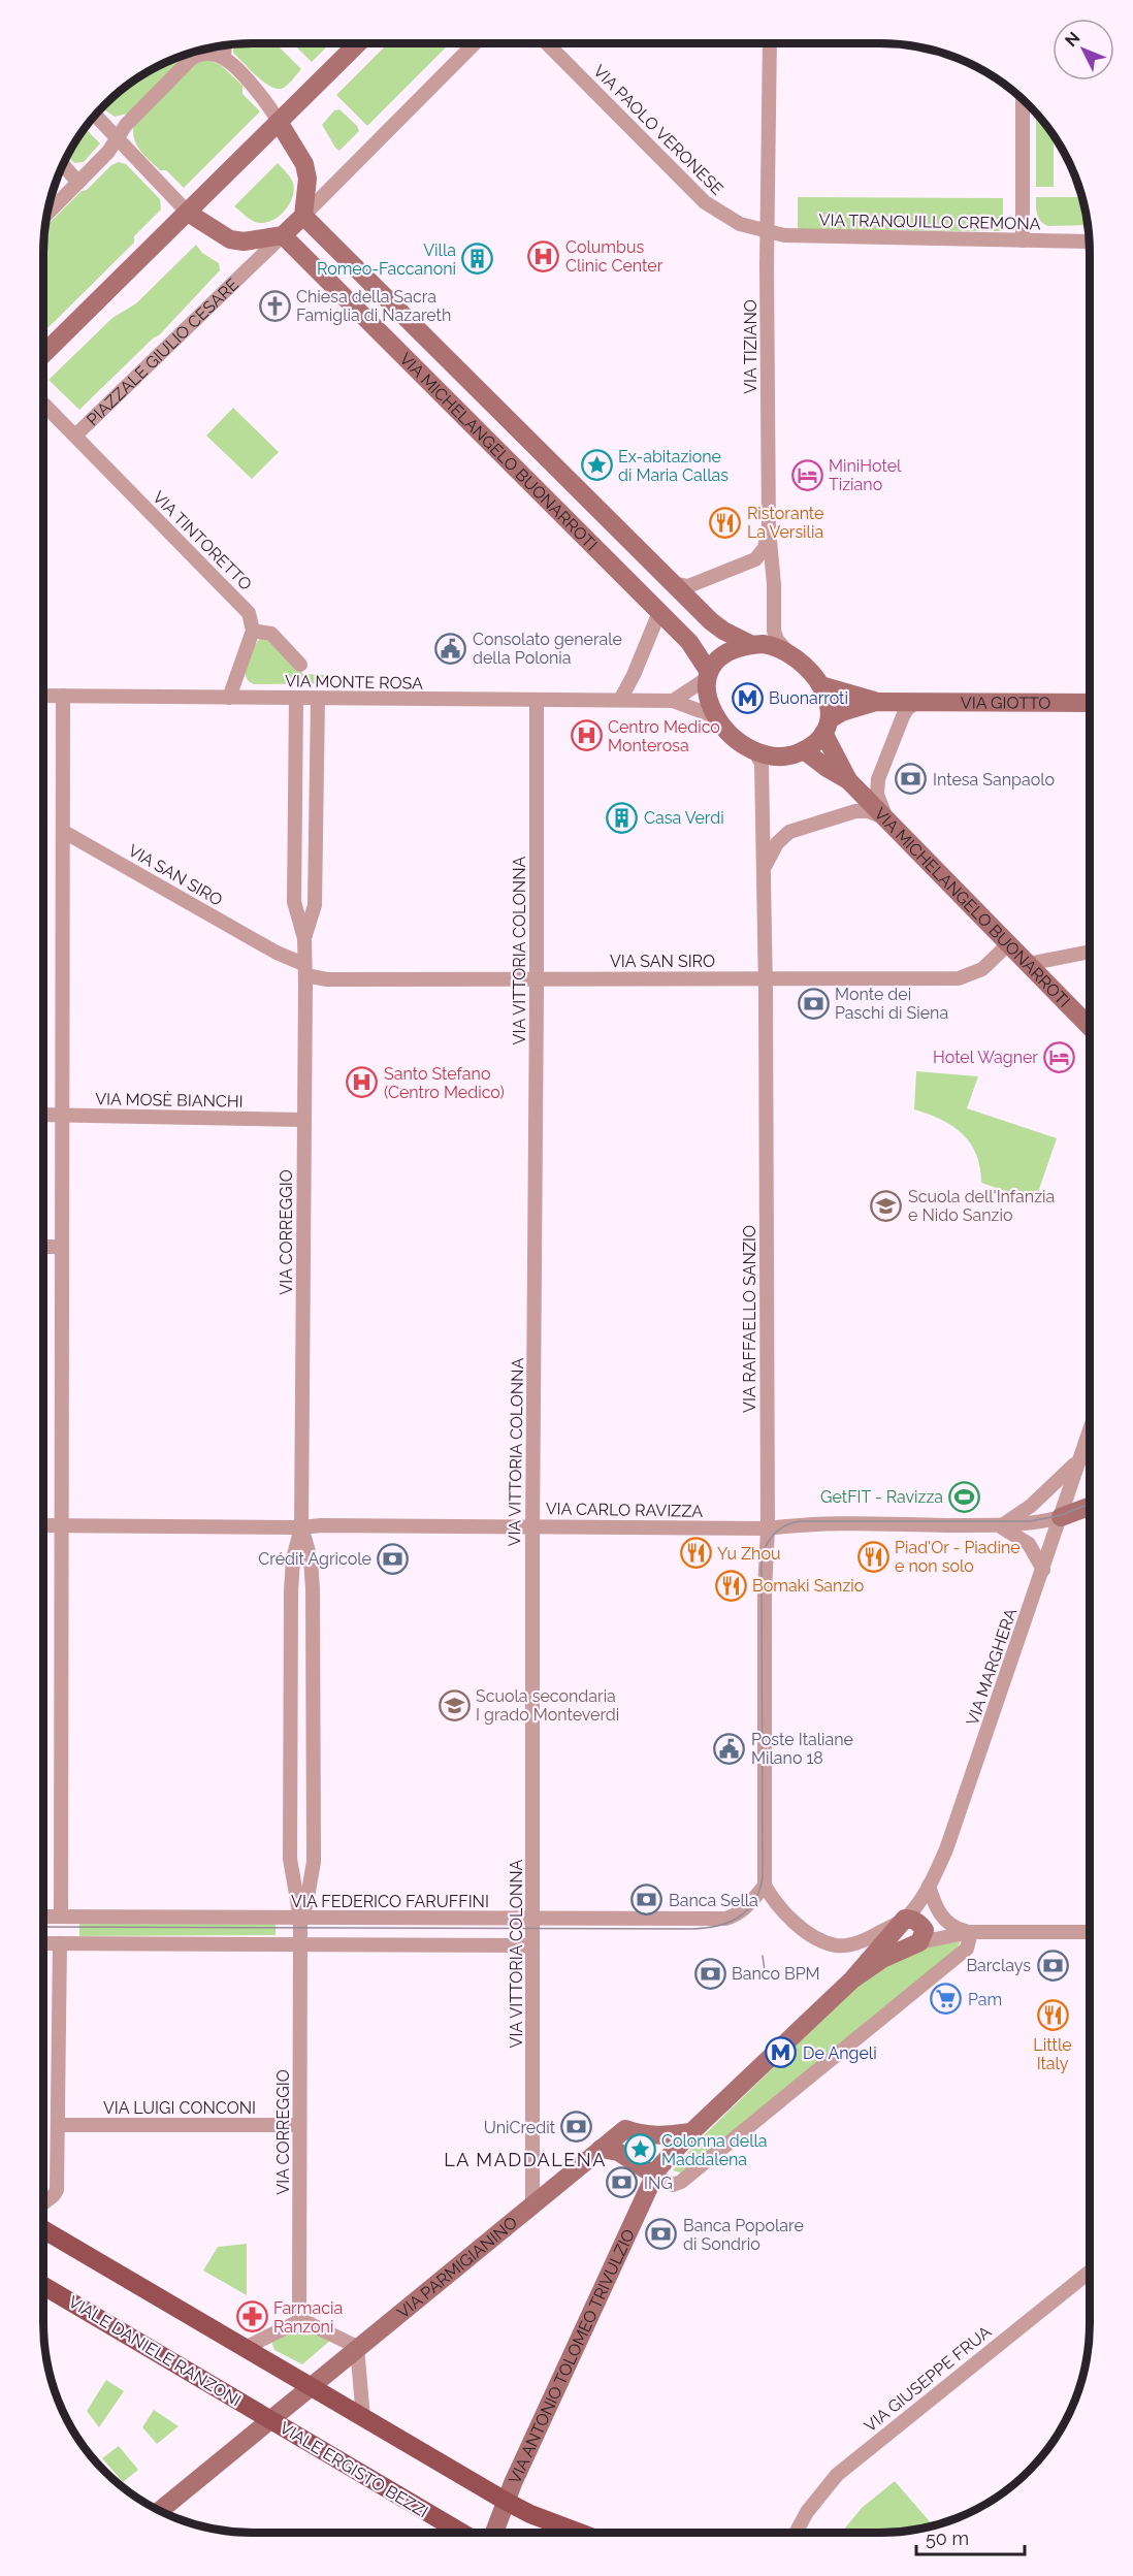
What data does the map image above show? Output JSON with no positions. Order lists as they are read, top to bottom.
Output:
{
  "streets": {
    "main road": [
      "PIAZZALE GIULIO CESARE",
      "VIA MICHELANGELO BUONARROTI",
      "VIA GIOTTO",
      "VIA PARMIGIANINO",
      "VIALE DANIELE RANZONI",
      "VIA ANTONIO TOLOMEO TRIVULZIO",
      "VIALE ERGISTO BEZZI"
    ],
    "street": [
      "VIA PAOLO VERONESE",
      "VIA TRANQUILLO CREMONA",
      "VIA TIZIANO",
      "VIA TINTORETTO",
      "VIA MONTE ROSA",
      "VIA SAN SIRO",
      "VIA VITTORIA COLONNA",
      "VIA MOSÈ BIANCHI",
      "VIA CORREGGIO",
      "VIA RAFFAELLO SANZIO",
      "VIA CARLO RAVIZZA",
      "VIA MARGHERA",
      "VIA FEDERICO FARUFFINI",
      "VIA LUIGI CONCONI",
      "VIA GIUSEPPE FRUA"
    ]
  },
  "crossings": [
    ["VIA PAOLO VERONESE", "VIA TRANQUILLO CREMONA"],
    ["VIA PAOLO VERONESE", "VIA TIZIANO"],
    ["VIA TRANQUILLO CREMONA", "VIA TIZIANO"],
    ["VIA TIZIANO", "VIA MICHELANGELO BUONARROTI"],
    ["VIA TIZIANO", "VIA MONTE ROSA"],
    ["VIA TIZIANO", "VIA RAFFAELLO SANZIO"],
    ["PIAZZALE GIULIO CESARE", "VIA MICHELANGELO BUONARROTI"],
    ["PIAZZALE GIULIO CESARE", "VIA TINTORETTO"],
    ["VIA MICHELANGELO BUONARROTI", "VIA MONTE ROSA"],
    ["VIA MICHELANGELO BUONARROTI", "VIA SAN SIRO"],
    ["VIA MICHELANGELO BUONARROTI", "VIA RAFFAELLO SANZIO"],
    ["VIA MONTE ROSA", "VIA VITTORIA COLONNA"],
    ["VIA MONTE ROSA", "VIA CORREGGIO"],
    ["VIA MONTE ROSA", "VIA RAFFAELLO SANZIO"],
    ["VIA SAN SIRO", "VIA VITTORIA COLONNA"],
    ["VIA SAN SIRO", "VIA CORREGGIO"],
    ["VIA SAN SIRO", "VIA RAFFAELLO SANZIO"],
    ["VIA VITTORIA COLONNA", "VIA CARLO RAVIZZA"],
    ["VIA VITTORIA COLONNA", "VIA FEDERICO FARUFFINI"],
    ["VIA VITTORIA COLONNA", "VIA PARMIGIANINO"],
    ["VIA MOSÈ BIANCHI", "VIA CORREGGIO"],
    ["VIA CORREGGIO", "VIA CARLO RAVIZZA"],
    ["VIA CORREGGIO", "VIA FEDERICO FARUFFINI"],
    ["VIA CORREGGIO", "VIA LUIGI CONCONI"],
    ["VIA RAFFAELLO SANZIO", "VIA CARLO RAVIZZA"],
    ["VIA RAFFAELLO SANZIO", "VIA FEDERICO FARUFFINI"],
    ["VIA CARLO RAVIZZA", "VIA MARGHERA"],
    ["VIA PARMIGIANINO", "VIALE DANIELE RANZONI"],
    ["VIA PARMIGIANINO", "VIA ANTONIO TOLOMEO TRIVULZIO"],
    ["VIA PARMIGIANINO", "VIALE ERGISTO BEZZI"],
    ["VIALE DANIELE RANZONI", "VIALE ERGISTO BEZZI"]
  ],
  "districts": ["LA MADDALENA"],
  "places": {
    "hospital": ["Columbus Clinic Center", "Centro Medico Monterosa", "Santo Stefano (Centro Medico)"],
    "building": ["Villa Romeo-Faccanoni", "Casa Verdi"],
    "church": ["Chiesa della Sacra Famiglia di Nazareth"],
    "place": ["Ex-abitazione di Maria Callas", "Colonna della Maddalena"],
    "hotel": ["MiniHotel Tiziano", "Hotel Wagner"],
    "restaurant": [
      "Ristorante La Versilia",
      "Yu Zhou",
      "Piad'Or - Piadine e non solo",
      "Bomaki Sanzio",
      "Little Italy"
    ],
    "public building": ["Consolato generale della Polonia", "Poste Italiane Milano 18"],
    "metro station": ["Buonarroti", "De Angeli"],
    "bank": [
      "Intesa Sanpaolo",
      "Monte dei Paschi di Siena",
      "Crédit Agricole",
      "Banca Sella",
      "Barclays",
      "Banco BPM",
      "UniCredit",
      "ING",
      "Banca Popolare di Sondrio"
    ],
    "school or university": ["Scuola dell'Infanzia e Nido Sanzio", "Scuola secondaria I grado Monteverdi"],
    "sports": ["GetFIT - Ravizza"],
    "supermarket": ["Pam"],
    "pharmacy": ["Farmacia Ranzoni"]
  },
  "scale_bar": "50 m",
  "north": "top left"
}
